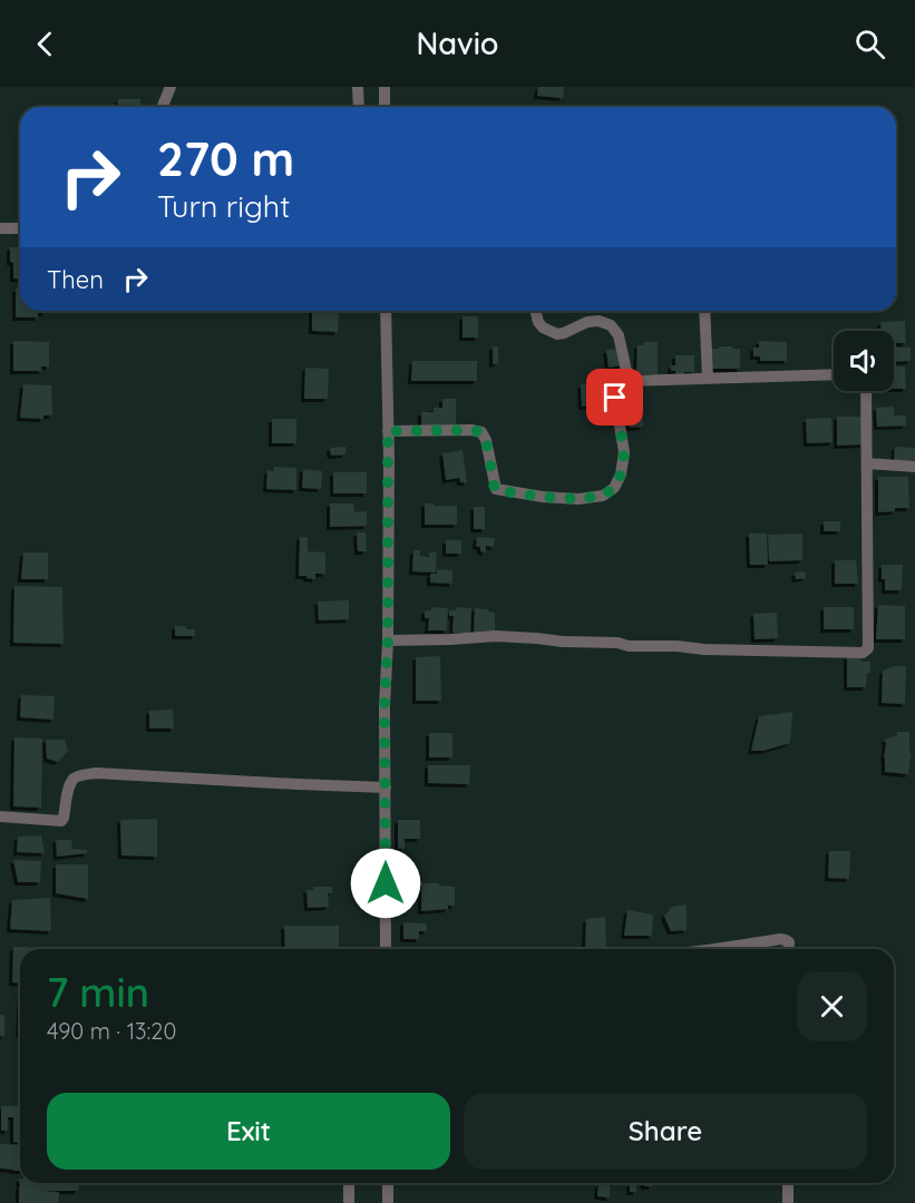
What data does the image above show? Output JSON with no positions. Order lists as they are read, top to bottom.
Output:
{
  "page": {
    "header": "Navio",
    "turn": ["270 m", "Turn right"],
    "then": "Then",
    "heading": ["7 min", "490 m · 13:20"],
    "buttons": ["Exit", "Share"]
  }
}
